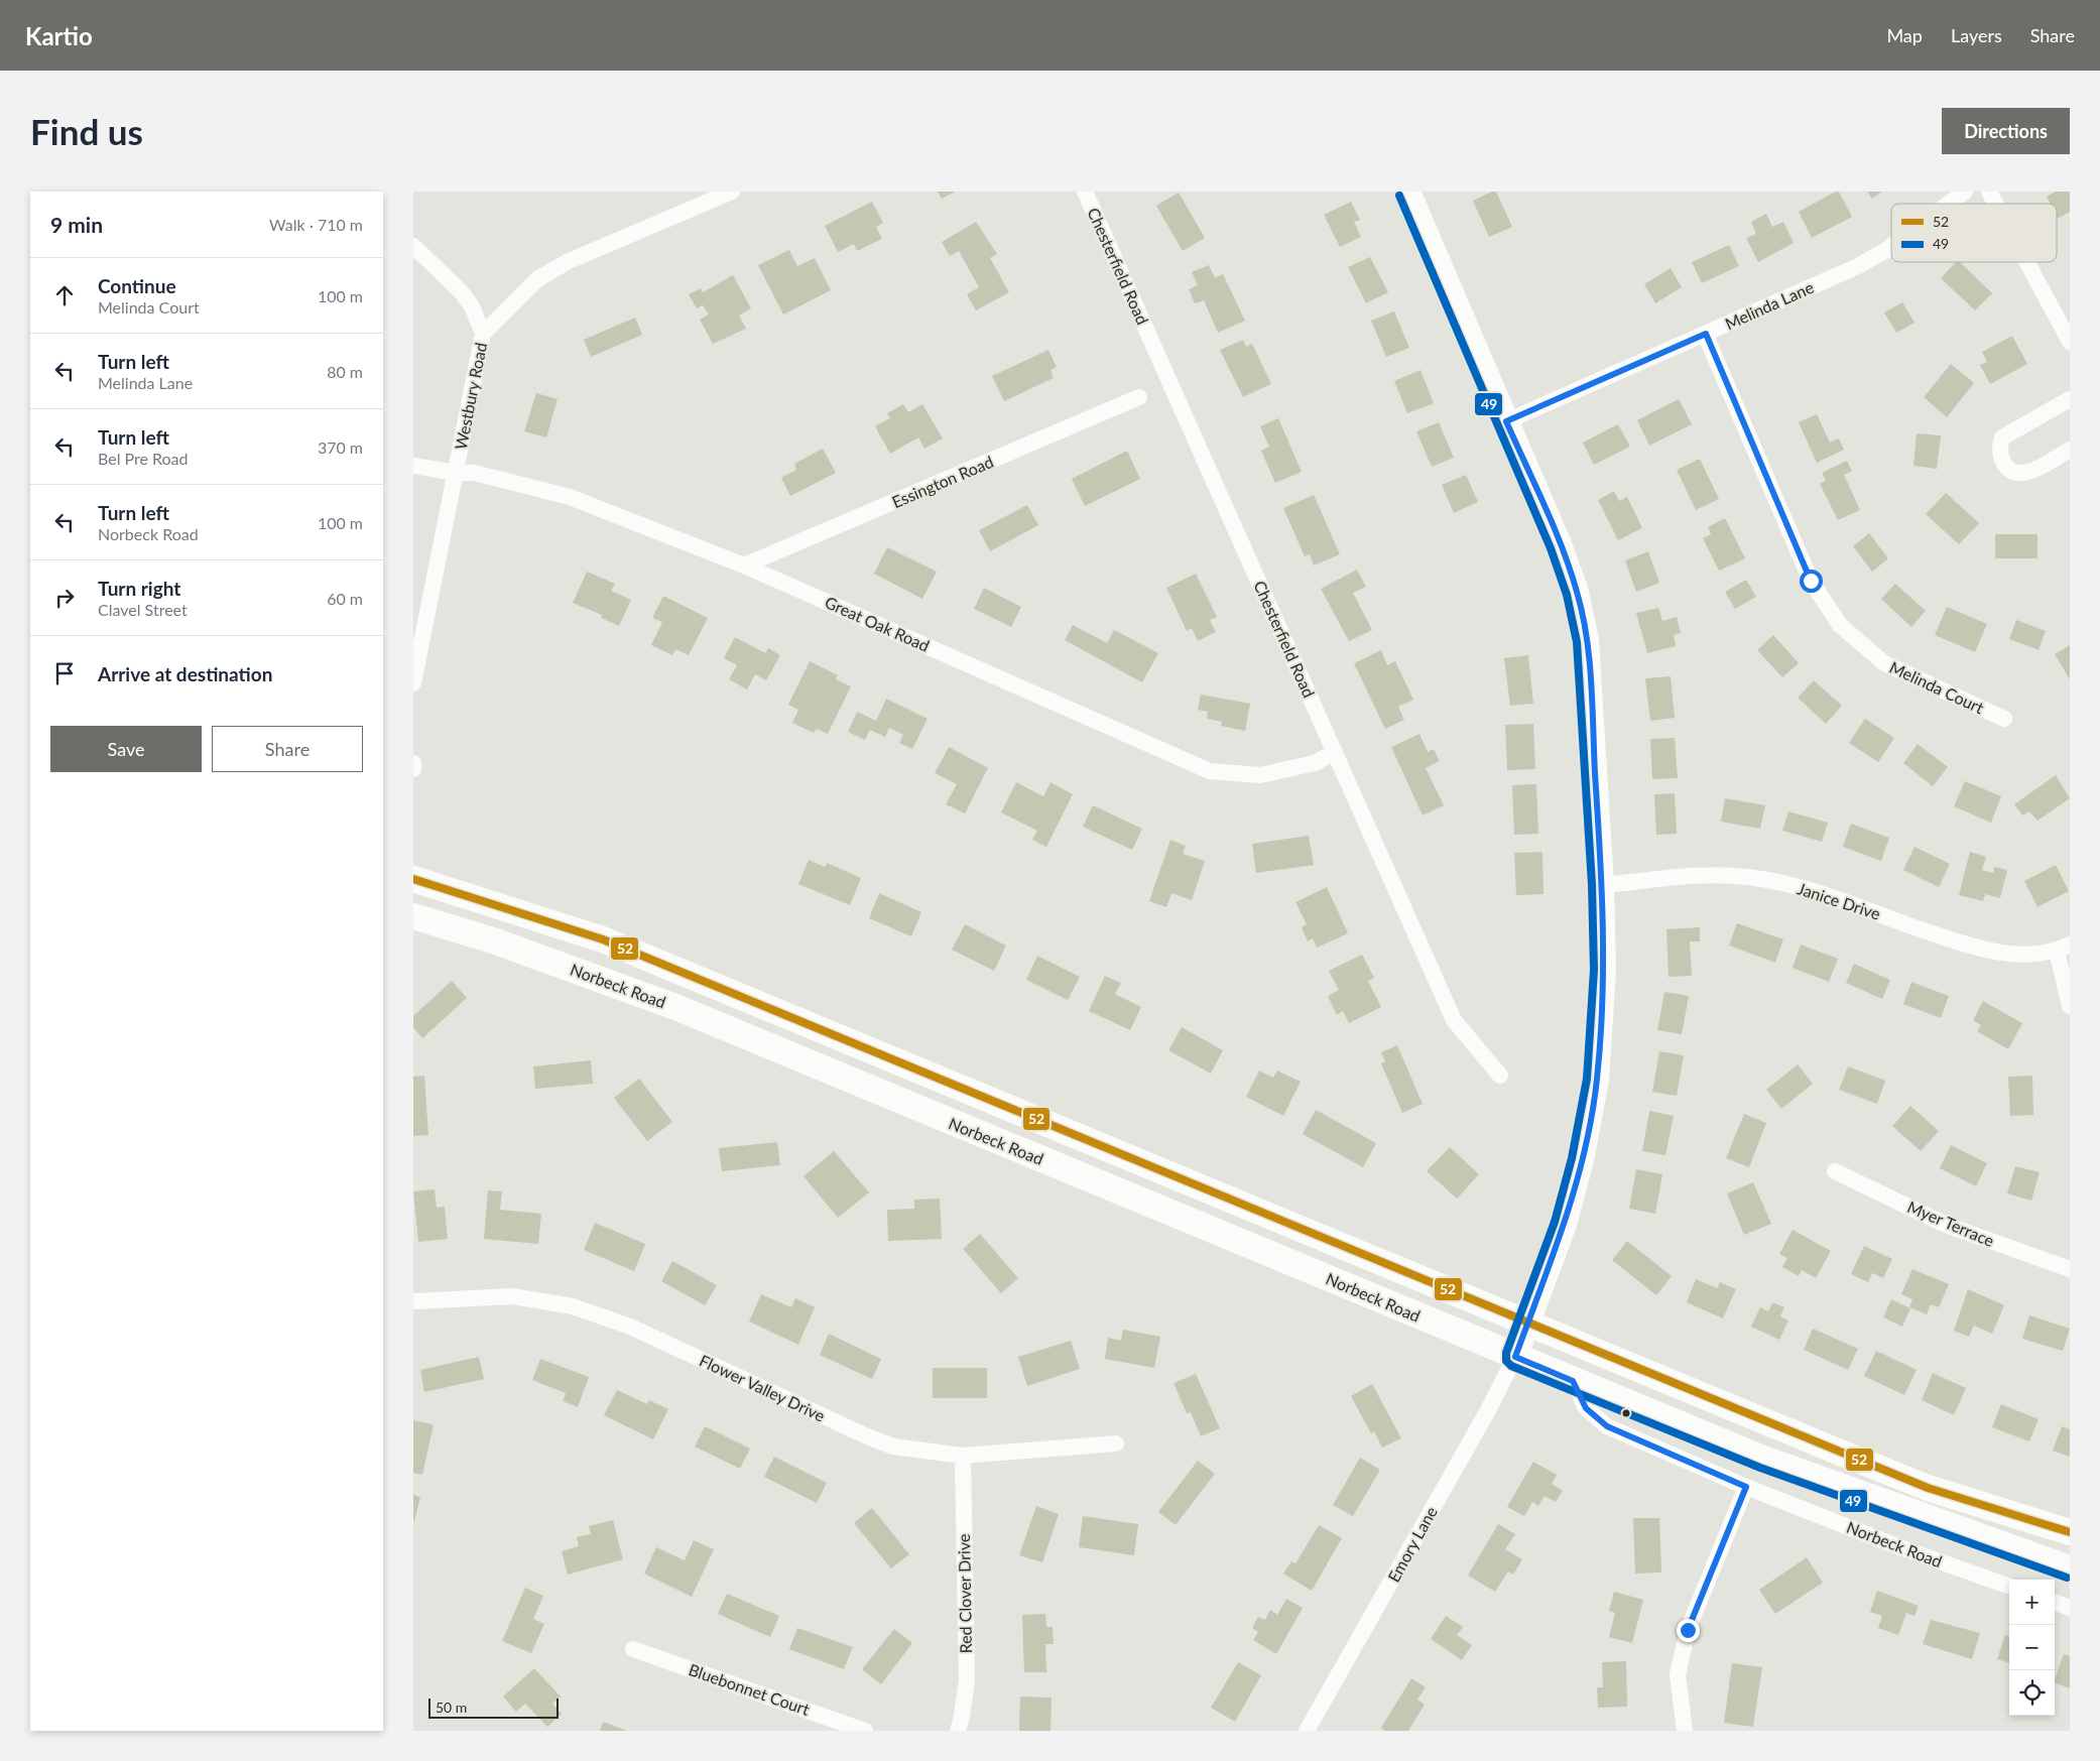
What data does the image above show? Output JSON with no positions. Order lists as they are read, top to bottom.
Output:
{
  "streets": {
    "main road": ["Norbeck Road"],
    "street": [
      "Chesterfield Road",
      "Melinda Lane",
      "Westbury Road",
      "Essington Road",
      "Great Oak Road",
      "Melinda Court",
      "Janice Drive",
      "Myer Terrace",
      "Flower Valley Drive",
      "Emory Lane",
      "Red Clover Drive",
      "Bluebonnet Court"
    ]
  },
  "crossings": [
    ["Chesterfield Road", "Great Oak Road"],
    ["Melinda Lane", "Melinda Court"],
    ["Westbury Road", "Great Oak Road"],
    ["Essington Road", "Great Oak Road"],
    ["Norbeck Road", "Emory Lane"],
    ["Flower Valley Drive", "Red Clover Drive"]
  ],
  "lines": ["transit line 49", "transit line 52"],
  "legend": ["52", "49"],
  "scale_bar": "50 m",
  "page": {
    "header": "Kartio",
    "nav": ["Map", "Layers", "Share"],
    "buttons": [
      "Directions",
      ["Save", "Share"]
    ],
    "title": "Find us",
    "heading": ["9 min", "Walk · 710 m"],
    "list": [
      ["Continue", "Melinda Court", "100 m"],
      ["Turn left", "Melinda Lane", "80 m"],
      ["Turn left", "Bel Pre Road", "370 m"],
      ["Turn left", "Norbeck Road", "100 m"],
      ["Turn right", "Clavel Street", "60 m"],
      "Arrive at destination"
    ],
    "map_buttons": ["+", "−"],
    "scale": "50 m"
  }
}
